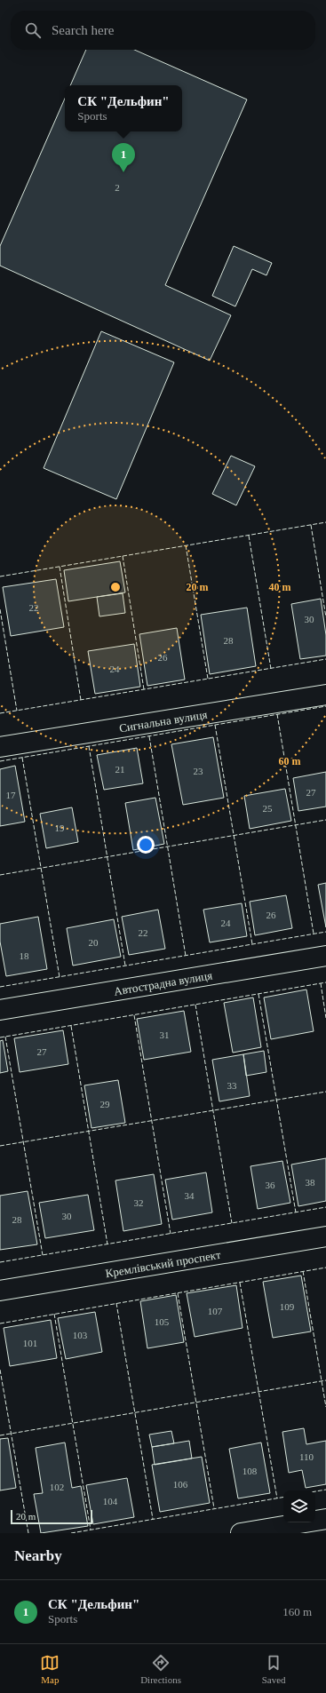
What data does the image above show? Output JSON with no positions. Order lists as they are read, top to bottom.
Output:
{
  "streets": {
    "street": ["Сигнальна вулиця", "Автострадна вулиця", "Кремлівський проспект"]
  },
  "house_numbers": [
    "2",
    "22",
    "30",
    "28",
    "26",
    "24",
    "21",
    "23",
    "27",
    "17",
    "25",
    "19",
    "26",
    "24",
    "22",
    "20",
    "18",
    "31",
    "27",
    "33",
    "29",
    "38",
    "36",
    "34",
    "32",
    "30",
    "28",
    "109",
    "107",
    "105",
    "103",
    "101",
    "110",
    "108",
    "106",
    "102",
    "104"
  ],
  "scale_bar": "20 m",
  "page": {
    "search": "Search here",
    "popup": ["СК \"Дельфин\"", "Sports"],
    "pins": "1",
    "scale": "20 m",
    "heading": "Nearby",
    "list": [
      {
        "mark": "1",
        "name": "СК \"Дельфин\"",
        "note": "Sports",
        "value": "160 m"
      }
    ],
    "nav": ["Map", "Directions", "Saved"]
  },
  "rings": ["20 m", "40 m", "60 m"]
}
